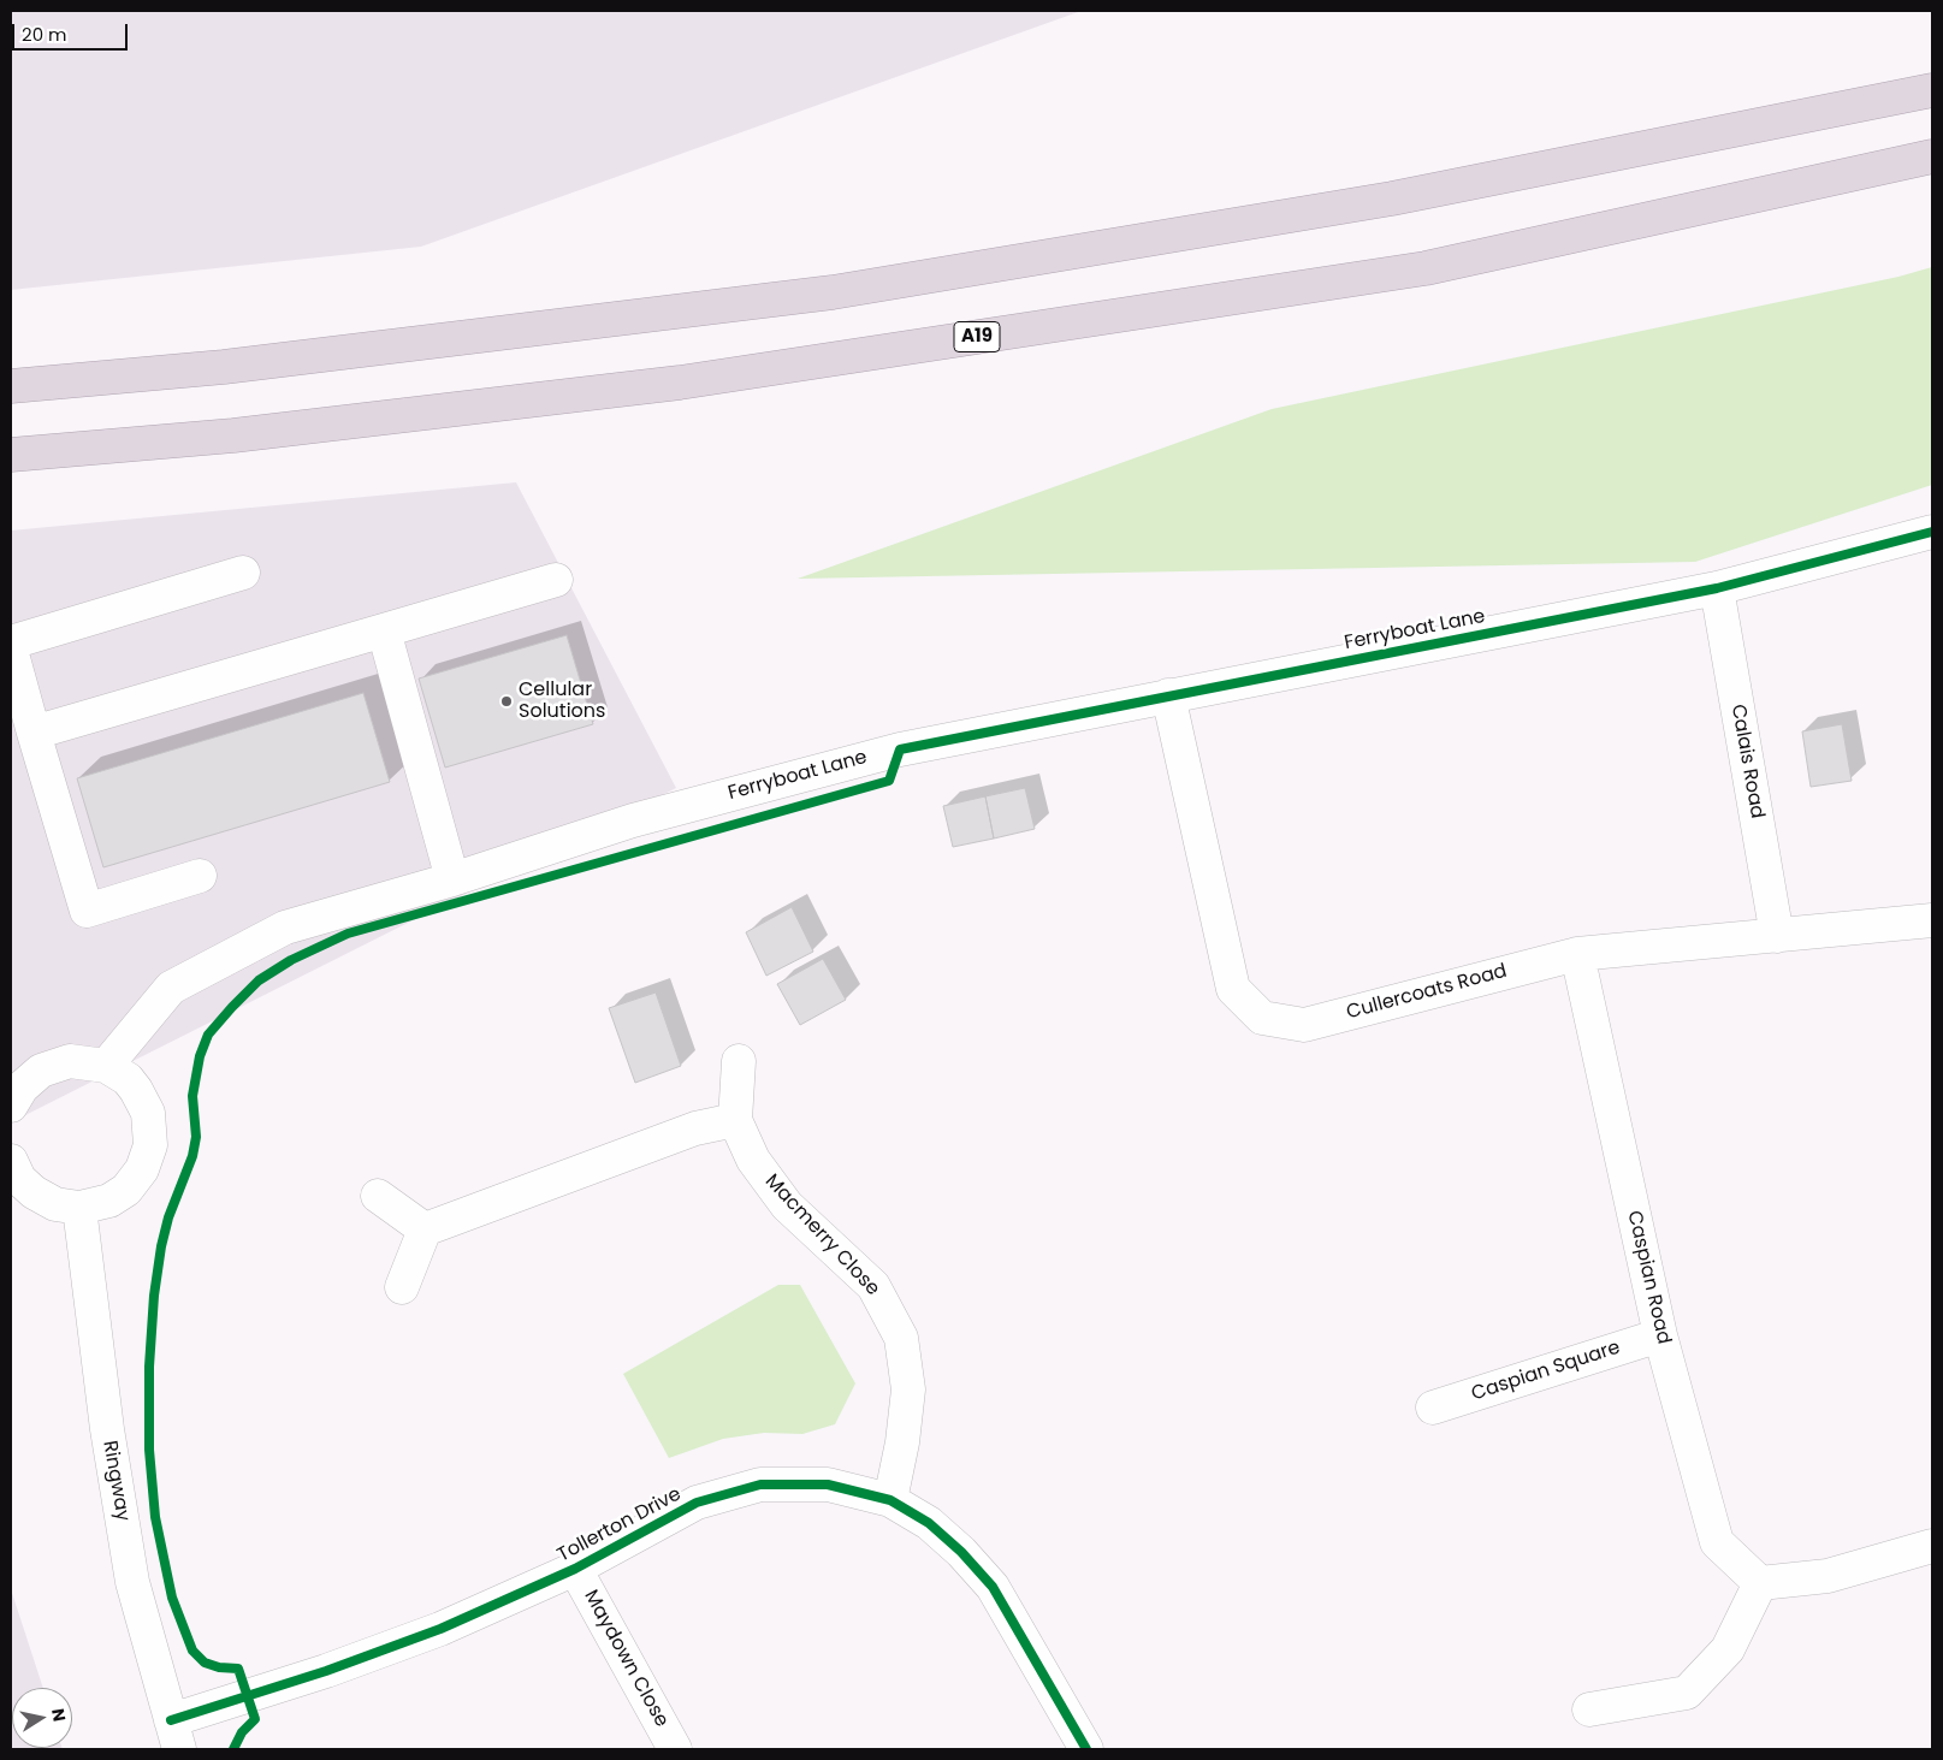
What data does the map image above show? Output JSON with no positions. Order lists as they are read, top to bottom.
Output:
{
  "streets": {
    "highway": ["A19"],
    "street": [
      "Ferryboat Lane",
      "Calais Road",
      "Cullercoats Road",
      "Macmerry Close",
      "Caspian Road",
      "Caspian Square",
      "Ringway",
      "Tollerton Drive",
      "Maydown Close"
    ]
  },
  "crossings": [
    ["Ferryboat Lane", "Calais Road"],
    ["Ferryboat Lane", "Cullercoats Road"],
    ["Calais Road", "Cullercoats Road"],
    ["Cullercoats Road", "Caspian Road"],
    ["Macmerry Close", "Tollerton Drive"],
    ["Caspian Road", "Caspian Square"],
    ["Ringway", "Tollerton Drive"],
    ["Tollerton Drive", "Maydown Close"]
  ],
  "places": ["Cellular Solutions"],
  "scale_bar": "20 m",
  "north": "right"
}
